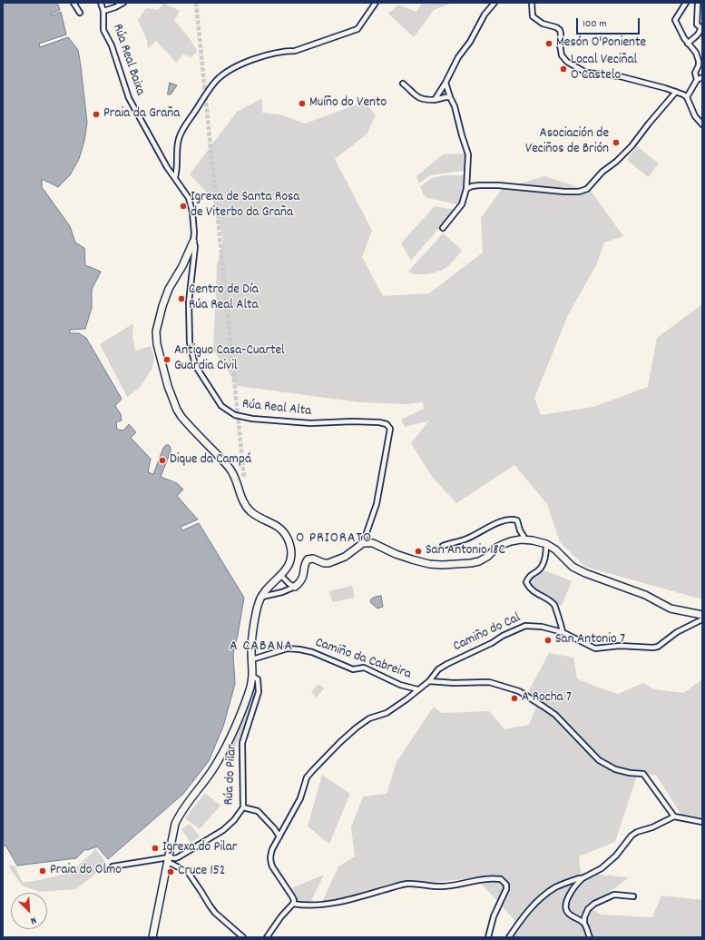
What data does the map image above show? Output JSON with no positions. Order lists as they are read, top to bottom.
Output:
{
  "streets": {
    "street": [
      "Rúa Real Baixa",
      "Rúa Real Alta",
      "Camiño do Cal",
      "Camiño da Cabreira",
      "Rúa do Pilar"
    ]
  },
  "crossings": [
    ["Rúa Real Baixa", "Rúa Real Alta"],
    ["Camiño do Cal", "Camiño da Cabreira"]
  ],
  "districts": ["O PRIORATO", "A CABANA"],
  "places": [
    "Mesón O'Poniente",
    "Local Veciñal O Castelo",
    "Muíño do Vento",
    "Praia da Graña",
    "Asociación de Veciños de Brión",
    "Igrexa de Santa Rosa de Viterbo da Graña",
    "Centro de Día Rúa Real Alta",
    "Antiguo Casa-Cuartel Guardia Civil",
    "Dique da Campá",
    "San Antonio 18C",
    "San Antonio 7",
    "A Rocha 7",
    "Igrexa do Pilar",
    "Praia do Olmo",
    "Cruce 152"
  ],
  "scale_bar": "100 m",
  "north": "bottom right"
}
